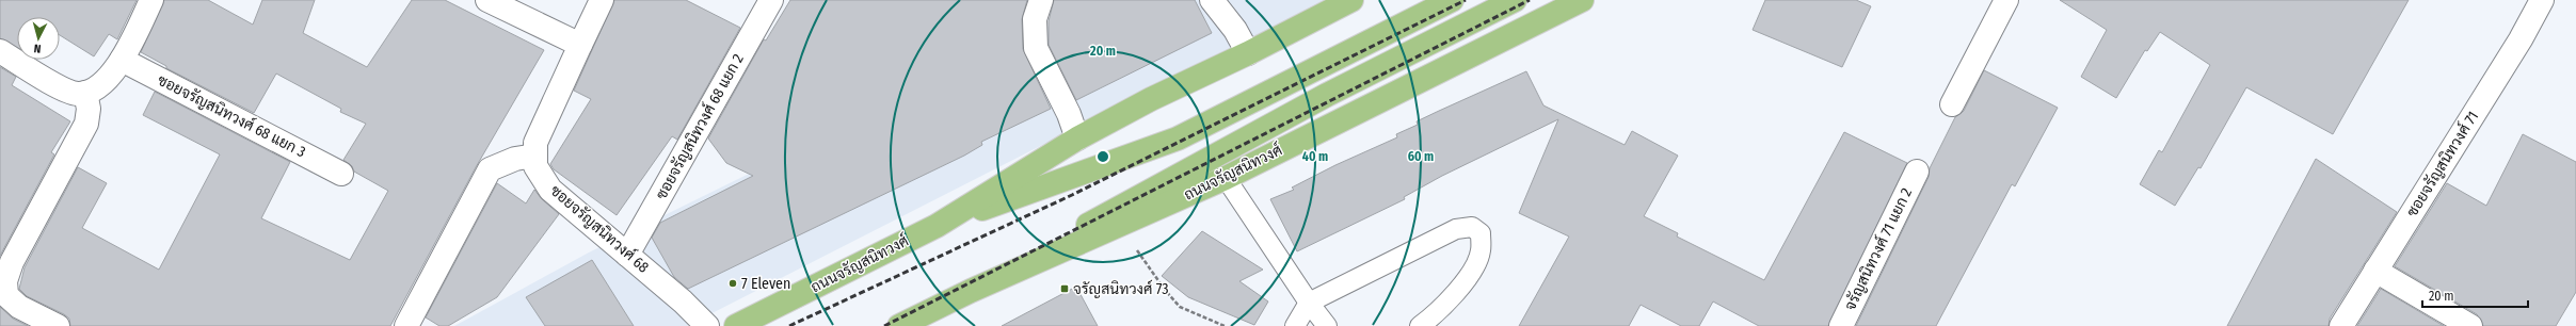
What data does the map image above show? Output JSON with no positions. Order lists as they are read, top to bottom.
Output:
{
  "streets": {
    "main road": ["ถนนจรัญสนิทวงศ์"],
    "street": [
      "ซอยจรัญสนิทวงศ์ 68 แยก 3",
      "ซอยจรัญสนิทวงศ์ 68 แยก 2",
      "ซอยจรัญสนิทวงศ์ 71",
      "ซอยจรัญสนิทวงศ์ 68",
      "จรัญสนิทวงศ์ 71 แยก 2"
    ]
  },
  "crossings": [
    ["ซอยจรัญสนิทวงศ์ 68 แยก 2", "ซอยจรัญสนิทวงศ์ 68"]
  ],
  "places": {
    "other": ["7 Eleven"],
    "transit": ["จรัญสนิทวงศ์ 73"]
  },
  "scale_bar": "20 m",
  "north": "bottom",
  "rings": ["20 m", "40 m", "60 m"]
}
